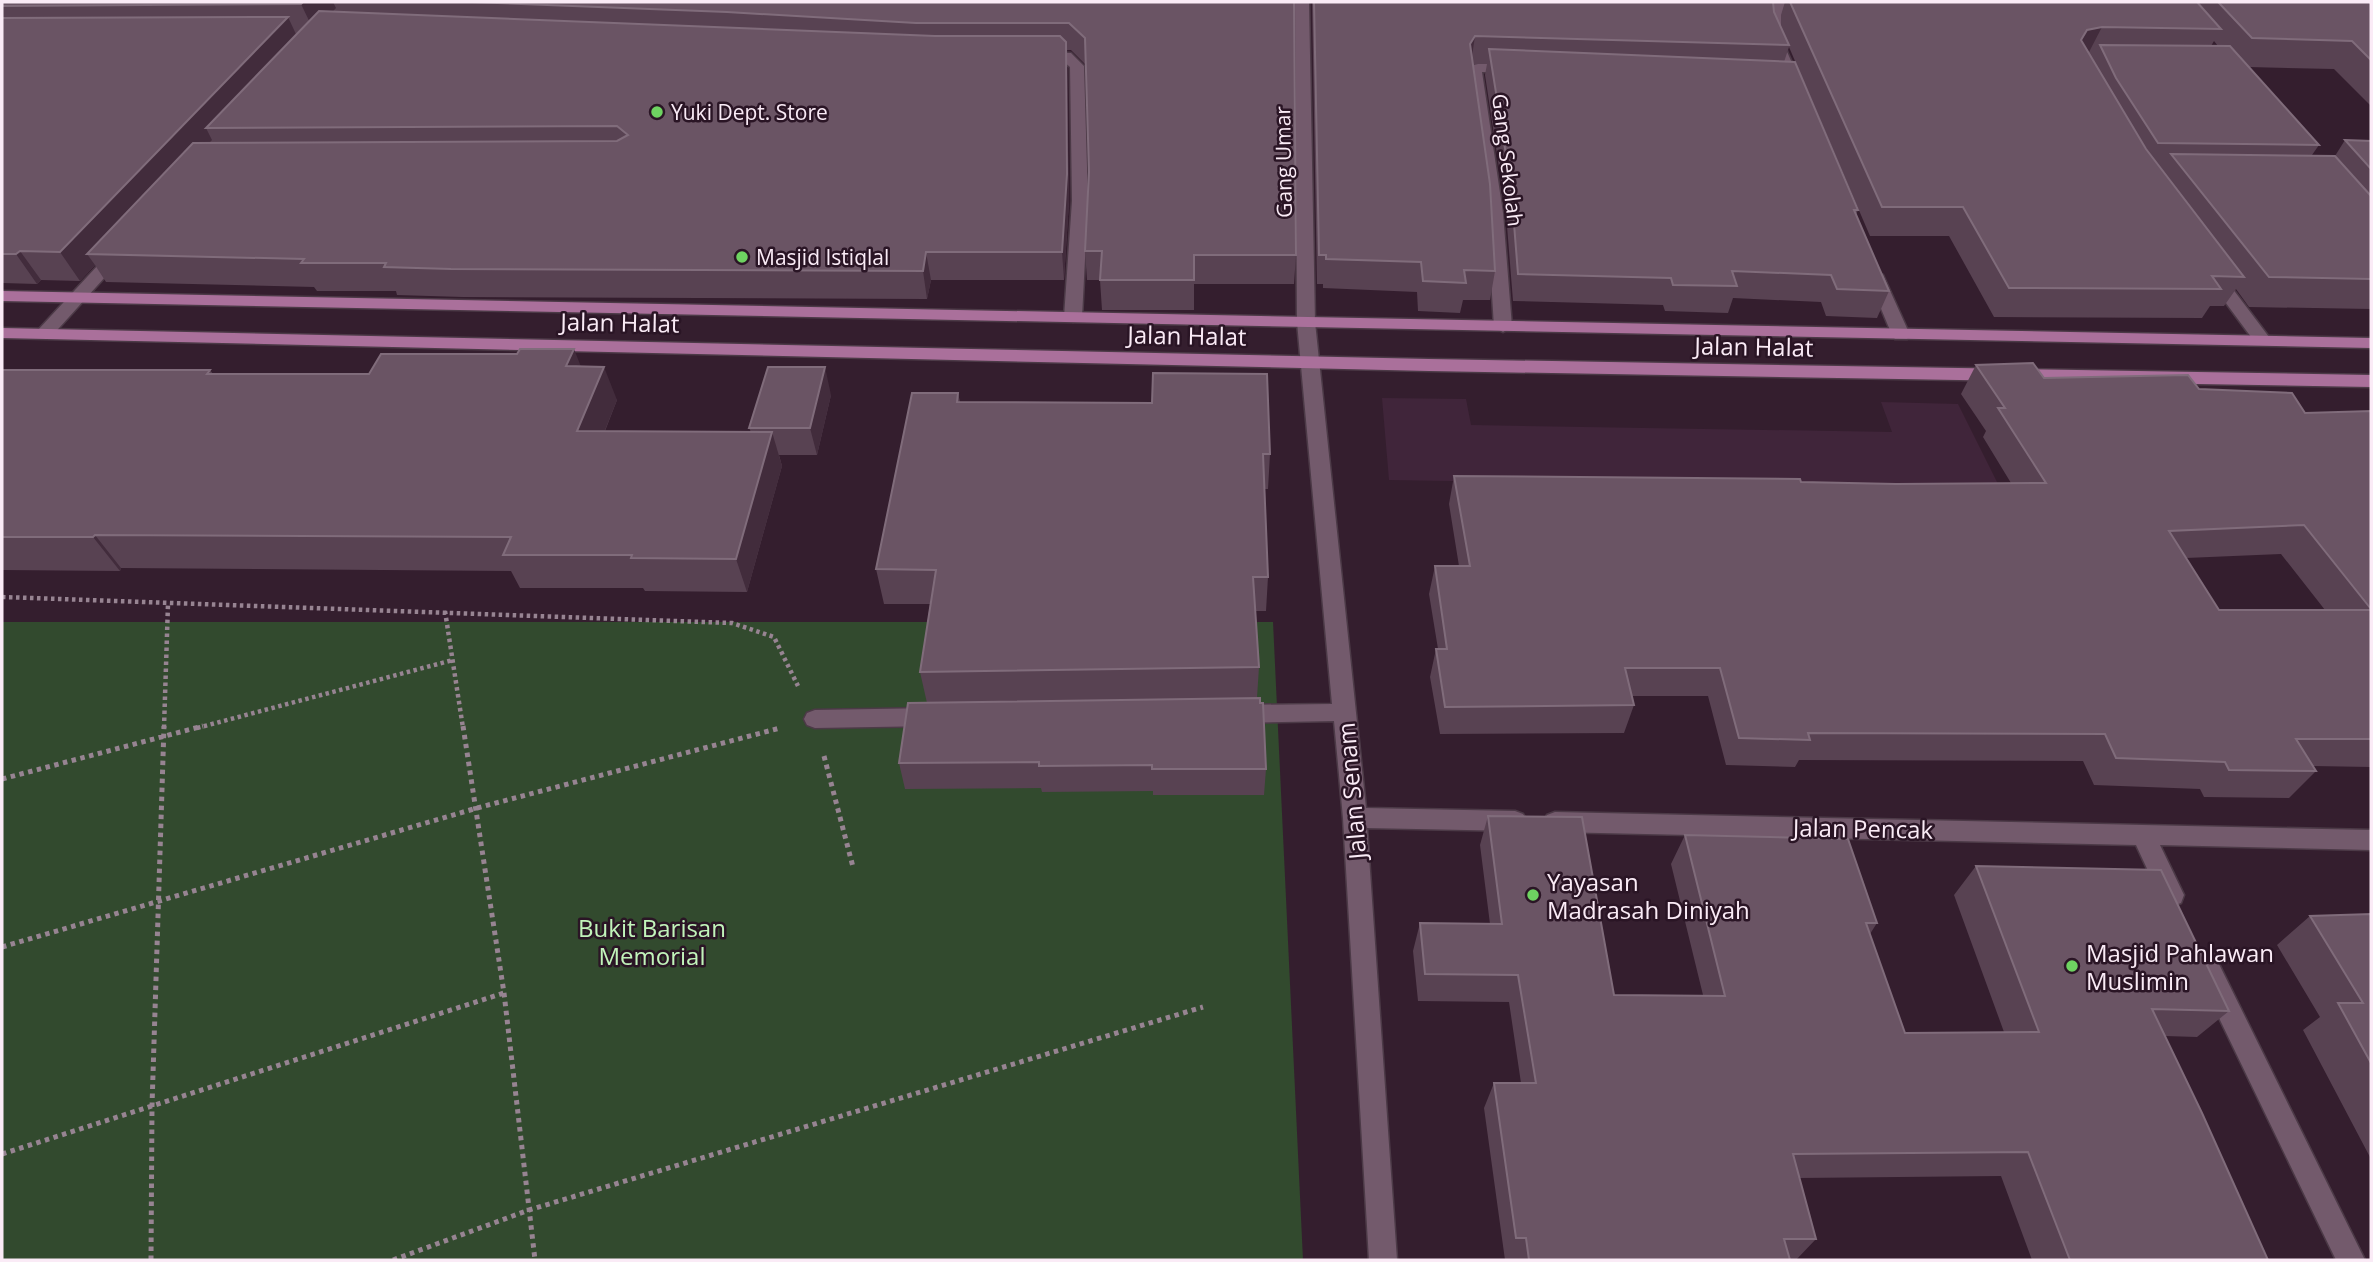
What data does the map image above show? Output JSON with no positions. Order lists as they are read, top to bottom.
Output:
{
  "streets": {
    "main road": ["Jalan Halat"],
    "street": [
      "Gang Sekolah",
      "Gang Umar",
      "Jalan Senam",
      "Jalan Pencak"
    ]
  },
  "crossings": [
    ["Gang Sekolah", "Jalan Halat"],
    ["Gang Umar", "Jalan Halat"],
    ["Gang Umar", "Jalan Senam"],
    ["Jalan Halat", "Jalan Senam"],
    ["Jalan Senam", "Jalan Pencak"]
  ],
  "parks": ["Bukit Barisan Memorial"],
  "places": [
    "Yuki Dept. Store",
    "Masjid Istiqlal",
    "Yayasan Madrasah Diniyah",
    "Masjid Pahlawan Muslimin"
  ]
}
